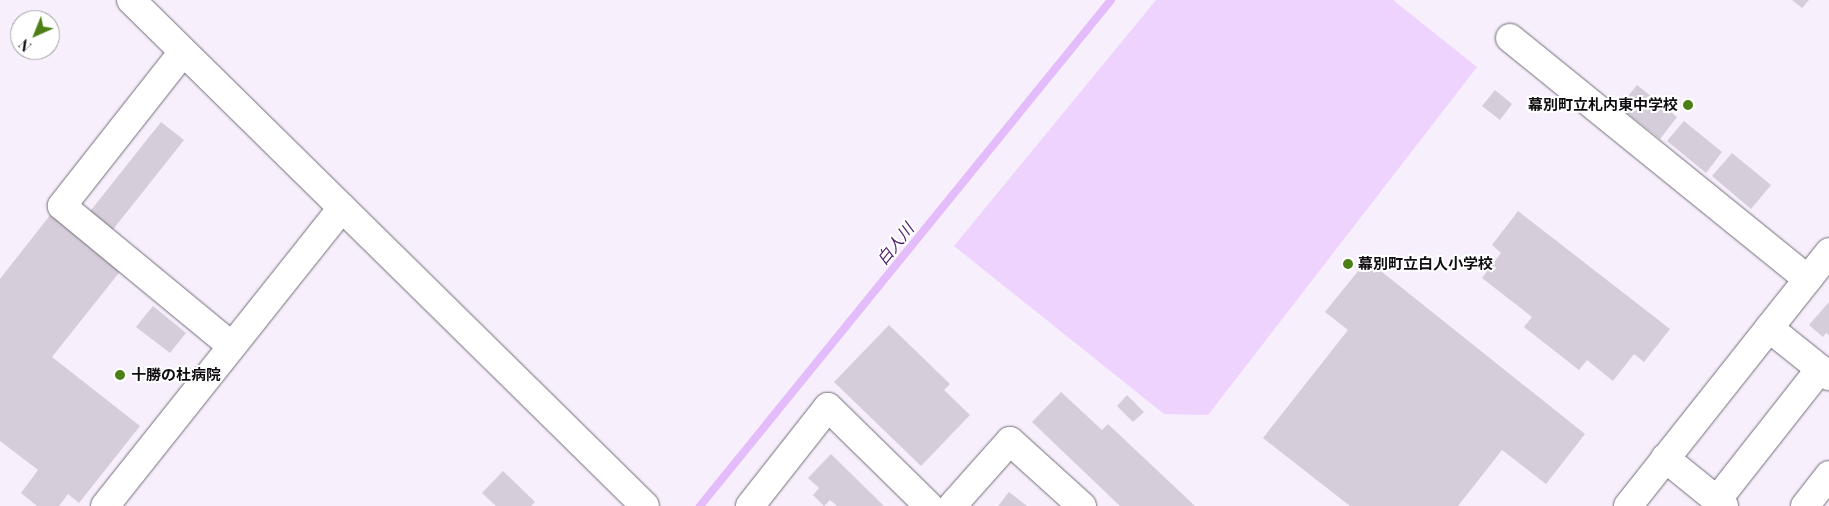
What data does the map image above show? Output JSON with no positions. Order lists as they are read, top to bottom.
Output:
{
  "water": ["白人川"],
  "places": ["幕別町立札内東中学校", "幕別町立白人小学校", "十勝の杜病院"],
  "north": "bottom left"
}
